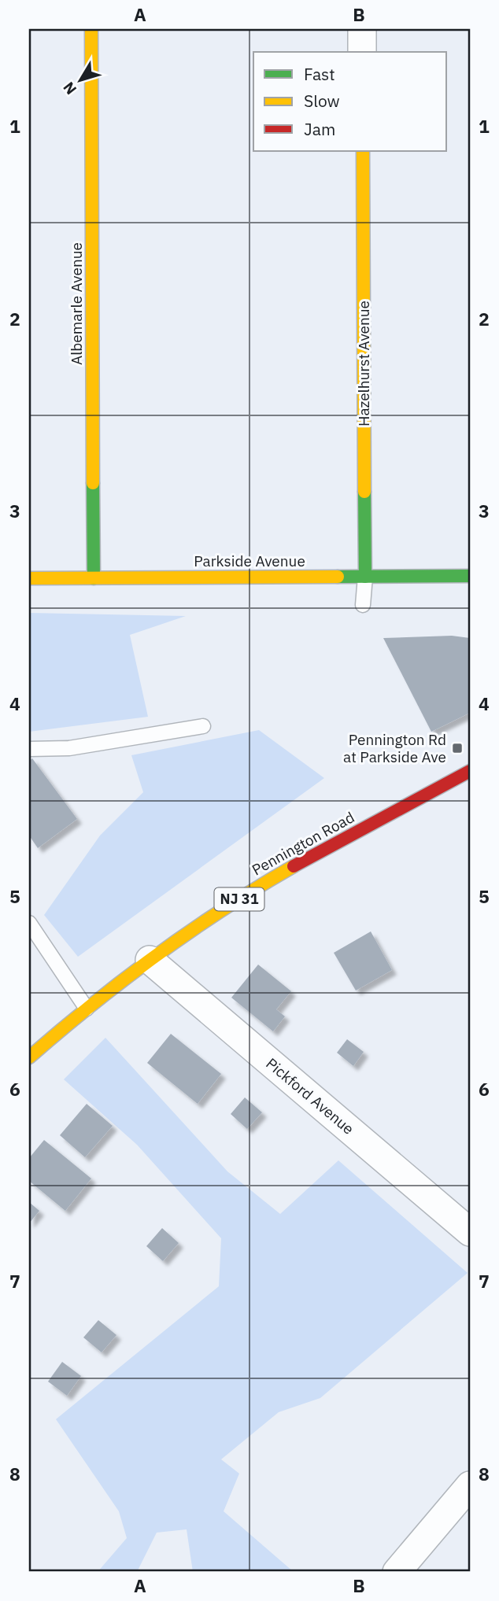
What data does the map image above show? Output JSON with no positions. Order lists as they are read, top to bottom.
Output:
{
  "streets": {
    "main road": [
      "Albemarle Avenue",
      "Hazelhurst Avenue",
      "Parkside Avenue",
      "Pennington Road",
      "NJ 31"
    ],
    "street": ["Pickford Avenue"]
  },
  "crossings": [
    ["Albemarle Avenue", "Parkside Avenue"],
    ["Hazelhurst Avenue", "Parkside Avenue"],
    ["Pennington Road", "Pickford Avenue"]
  ],
  "places": {
    "transit": ["Pennington Rd at Parkside Ave"]
  },
  "legend": ["Fast", "Slow", "Jam"],
  "north": "bottom left",
  "grid": {
    "columns": ["A", "B"],
    "rows": [
      "1",
      "2",
      "3",
      "4",
      "5",
      "6",
      "7",
      "8"
    ]
  }
}
